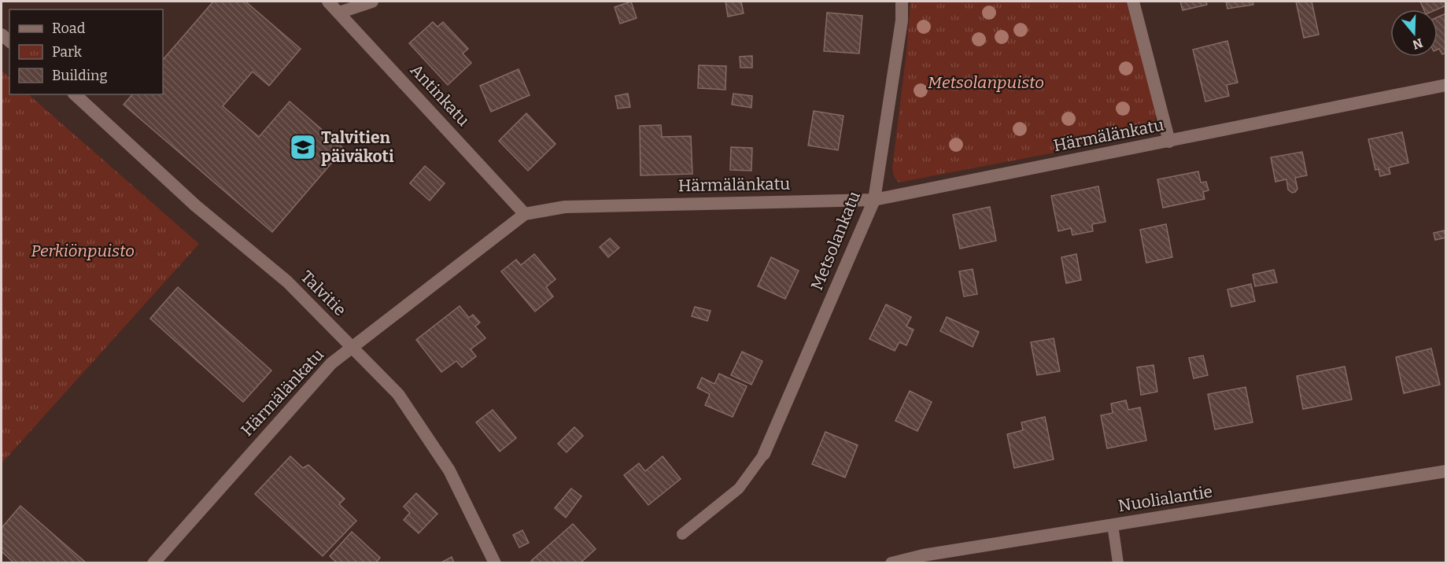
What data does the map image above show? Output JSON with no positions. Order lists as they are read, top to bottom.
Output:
{
  "streets": {
    "street": [
      "Antinkatu",
      "Härmälänkatu",
      "Metsolankatu",
      "Talvitie",
      "Nuolialantie"
    ]
  },
  "crossings": [
    ["Antinkatu", "Härmälänkatu"],
    ["Härmälänkatu", "Metsolankatu"],
    ["Härmälänkatu", "Talvitie"]
  ],
  "parks": ["Metsolanpuisto", "Perkiönpuisto"],
  "places": {
    "school or university": ["Talvitien päiväkoti"]
  },
  "legend": ["Road", "Park", "Building"],
  "north": "bottom"
}
